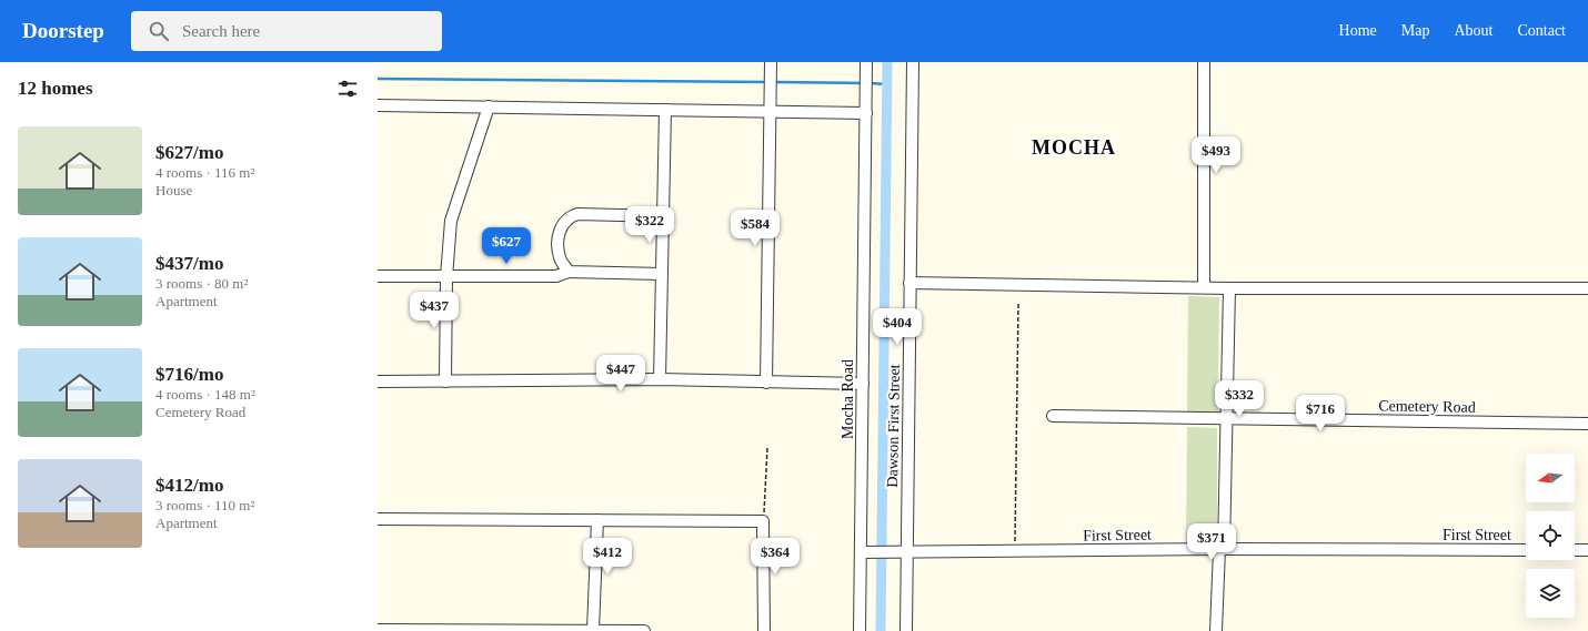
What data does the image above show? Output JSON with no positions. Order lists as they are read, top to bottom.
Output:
{
  "streets": {
    "street": [
      "Mocha Road",
      "Cemetery Road",
      "Dawson First Street",
      "First Street"
    ]
  },
  "crossings": [
    ["Mocha Road", "First Street"],
    ["Dawson First Street", "First Street"]
  ],
  "districts": ["MOCHA"],
  "north": "left",
  "page": {
    "header": "Doorstep",
    "search": "Search here",
    "nav": [
      "Home",
      "Map",
      "About",
      "Contact"
    ],
    "heading": "12 homes",
    "list": [
      {
        "name": "$627/mo",
        "note": "4 rooms · 116 m² · House"
      },
      {
        "name": "$437/mo",
        "note": "3 rooms · 80 m² · Apartment"
      },
      {
        "name": "$716/mo",
        "note": "4 rooms · 148 m² · Cemetery Road"
      },
      {
        "name": "$412/mo",
        "note": "3 rooms · 110 m² · Apartment"
      }
    ],
    "price": [
      "$493",
      "$322",
      "$584",
      "$627",
      "$437",
      "$404",
      "$447",
      "$332",
      "$716",
      "$371",
      "$412",
      "$364"
    ]
  }
}
